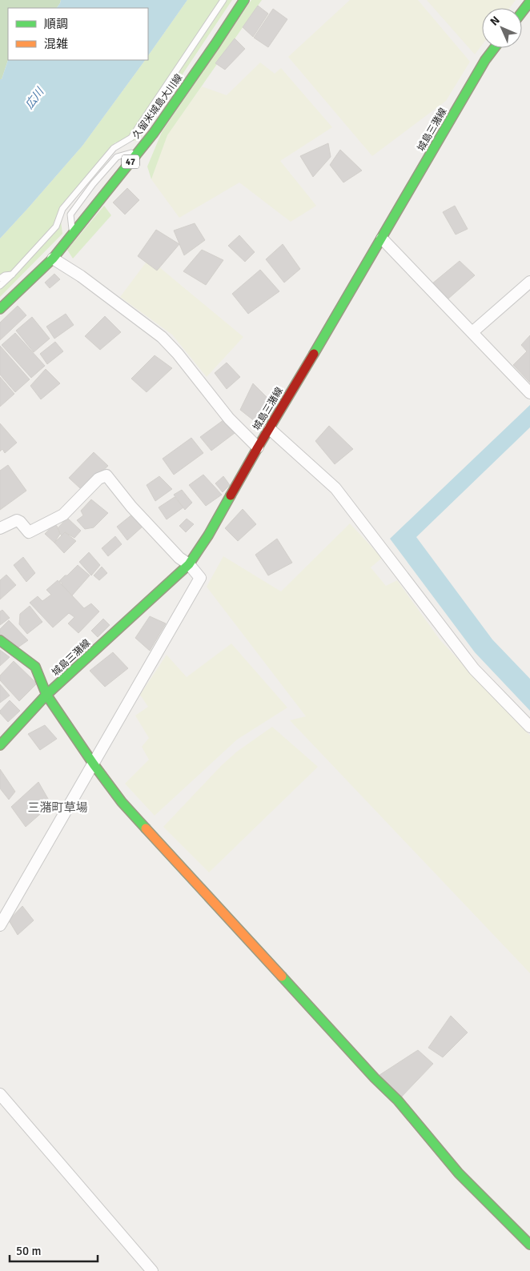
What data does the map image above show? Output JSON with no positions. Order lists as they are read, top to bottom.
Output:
{
  "streets": {
    "main road": ["久留米城島大川線", "城島三潴線", "47"]
  },
  "districts": ["三潴町草場"],
  "water": ["広川"],
  "legend": ["順調", "混雑"],
  "scale_bar": "50 m",
  "north": "top left"
}
